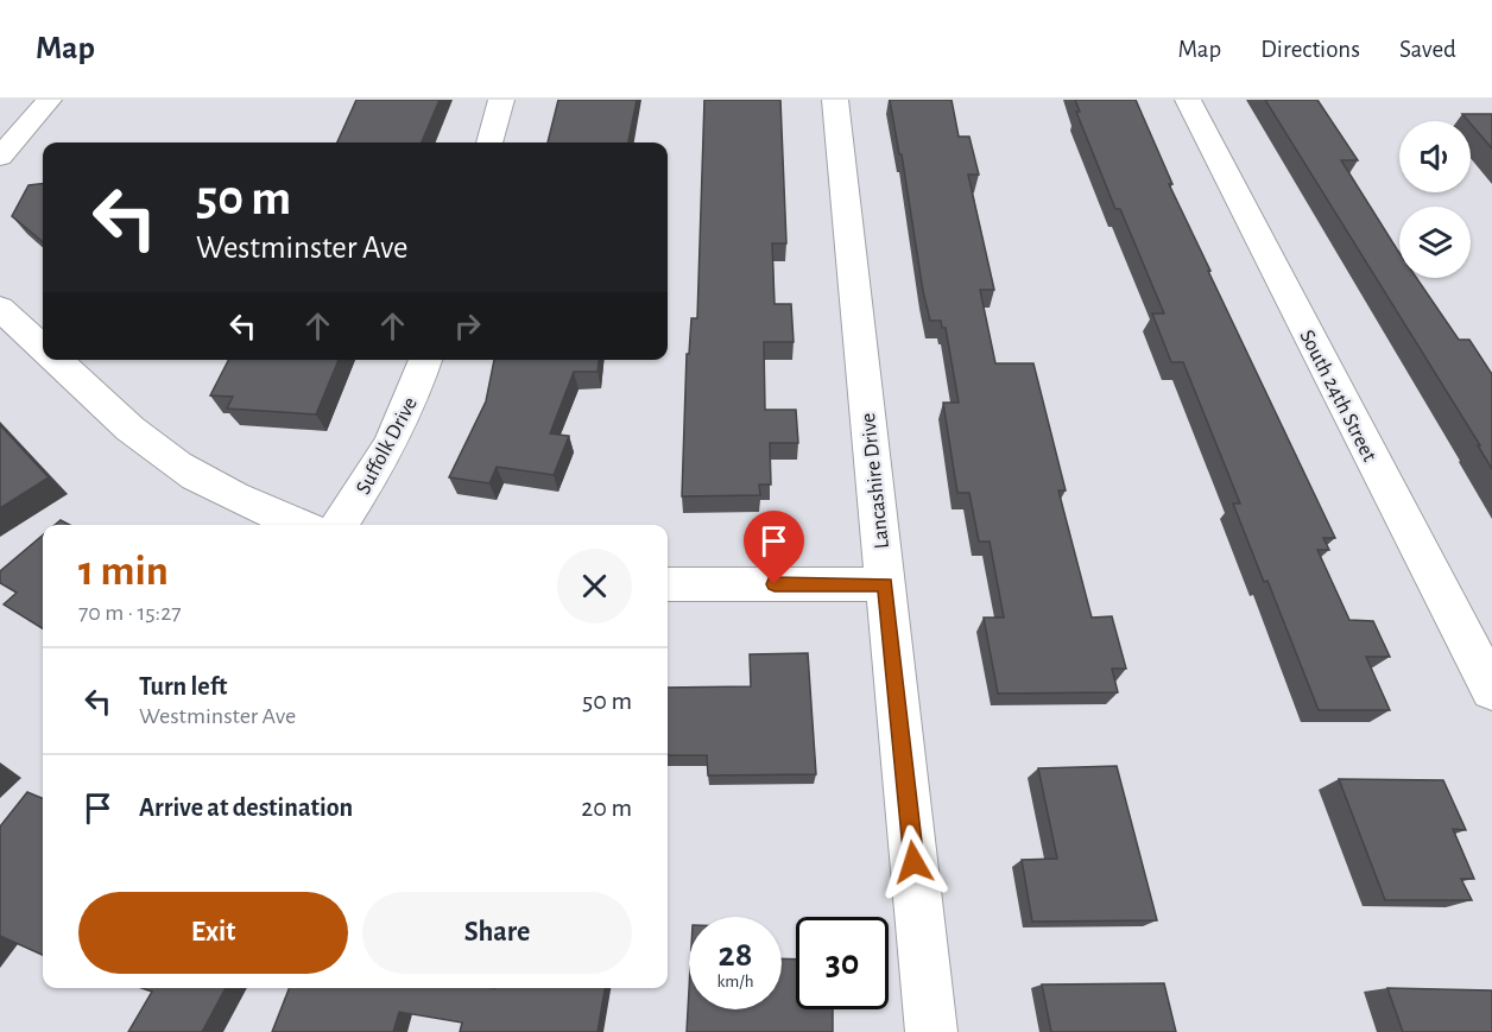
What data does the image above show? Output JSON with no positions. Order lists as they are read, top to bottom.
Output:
{
  "streets": {
    "street": ["South 24th Street", "Suffolk Drive", "Lancashire Drive"]
  },
  "page": {
    "header": "Map",
    "nav": ["Map", "Directions", "Saved"],
    "turn": ["50 m", "Westminster Ave"],
    "heading": ["1 min", "70 m · 15:27"],
    "list": [
      {
        "name": "Turn left",
        "note": "Westminster Ave",
        "value": "50 m"
      },
      {
        "name": "Arrive at destination",
        "value": "20 m"
      }
    ],
    "buttons": ["Exit", "Share"],
    "speed": "28 km/h",
    "limit": "30"
  }
}
